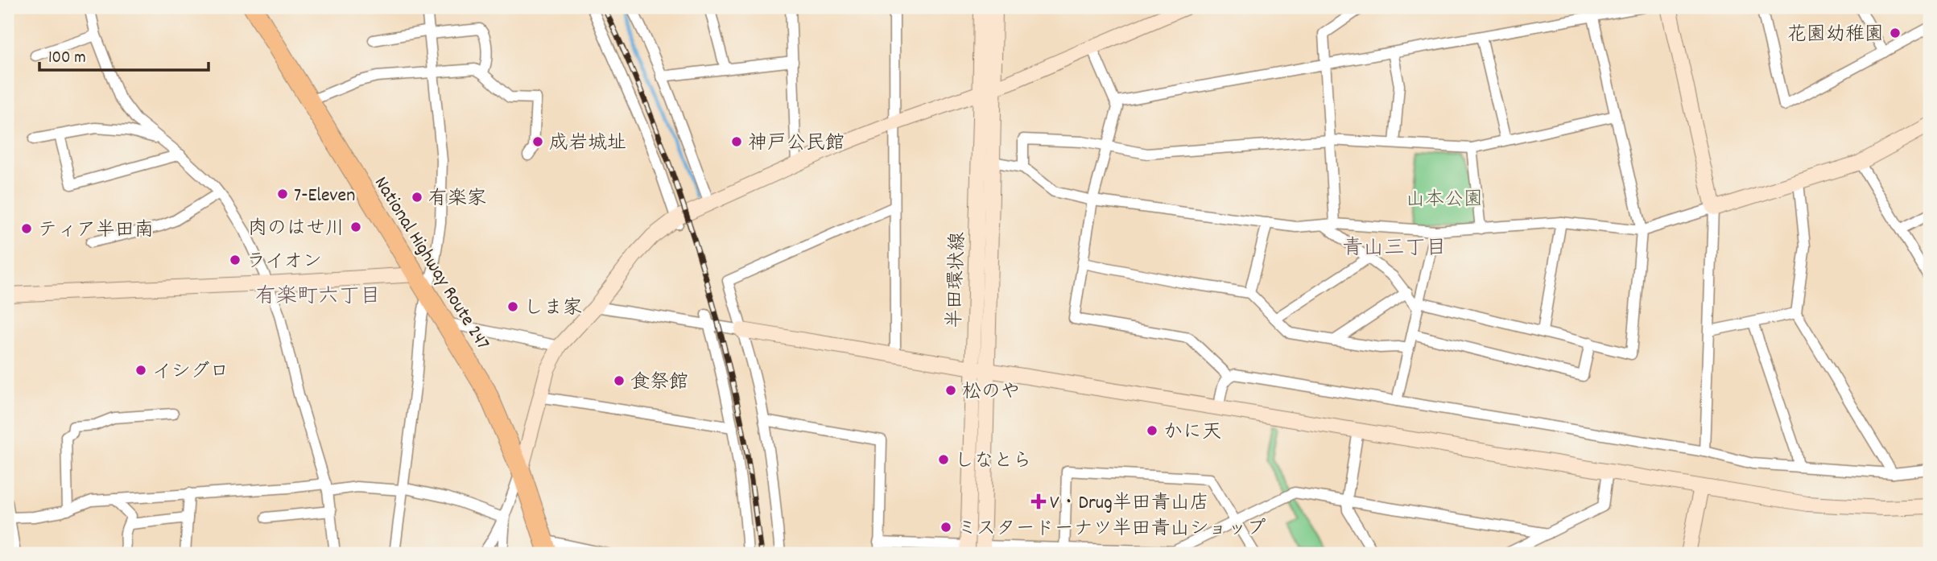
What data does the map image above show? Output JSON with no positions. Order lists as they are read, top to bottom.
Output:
{
  "streets": {
    "highway": ["National Highway Route 247"],
    "street": ["半田環状線"]
  },
  "districts": ["青山三丁目", "有楽町六丁目"],
  "parks": ["山本公園"],
  "places": {
    "other": [
      "花園幼稚園",
      "成岩城址",
      "神戸公民館",
      "7-Eleven",
      "有楽家",
      "肉のはせ川",
      "ティア半田南",
      "ライオン",
      "しま家",
      "イシグロ",
      "食祭館",
      "松のや",
      "かに天",
      "しなとら",
      "ミスタードーナツ半田青山ショップ"
    ],
    "health": ["V・Drug半田青山店"]
  },
  "scale_bar": "100 m"
}
